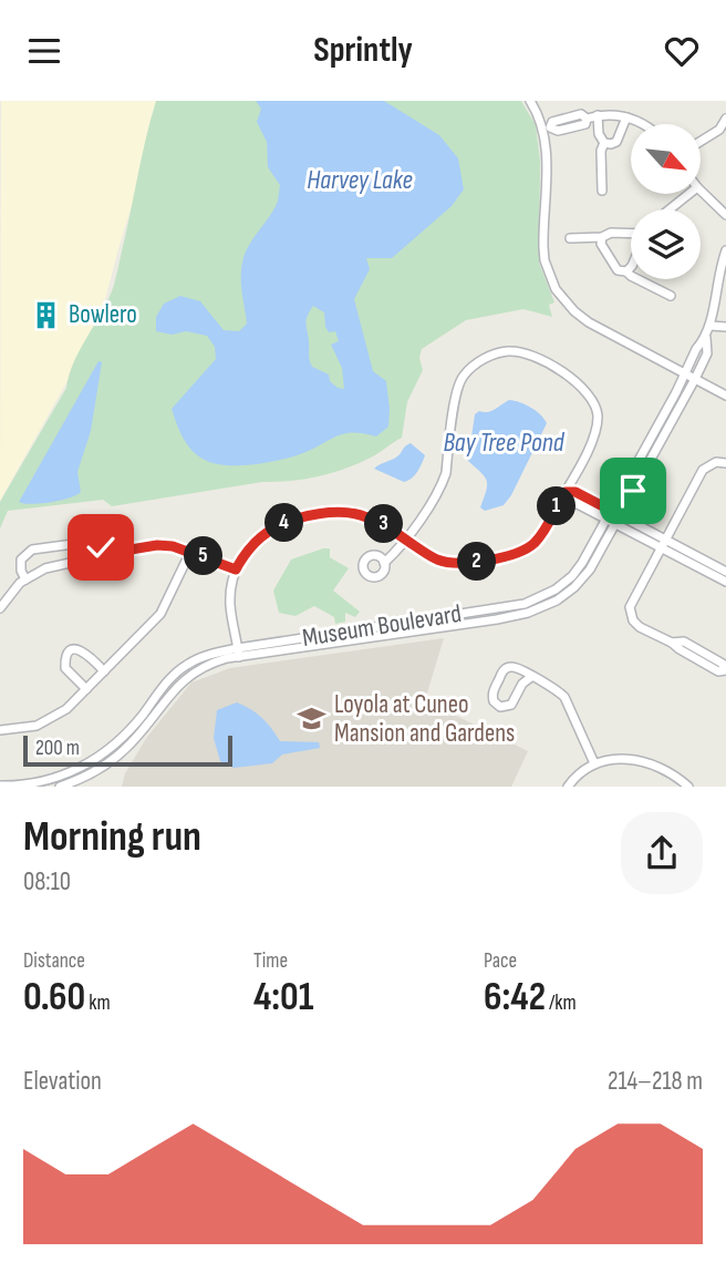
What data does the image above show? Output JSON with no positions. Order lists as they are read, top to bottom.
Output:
{
  "streets": {
    "street": ["Museum Boulevard"]
  },
  "water": ["Harvey Lake", "Bay Tree Pond"],
  "places": {
    "building": ["Bowlero"],
    "school or university": ["Loyola at Cuneo Mansion and Gardens"]
  },
  "scale_bar": "200 m",
  "north": "bottom right",
  "page": {
    "header": "Sprintly",
    "pins": [
      "1",
      "4",
      "3",
      "5",
      "2"
    ],
    "scale": "200 m",
    "heading": ["Morning run", "08:10"],
    "stats": [
      ["Distance", "0.60 km"],
      ["Time", "4:01"],
      ["Pace", "6:42 /km"]
    ],
    "chart": ["Elevation", "214–218 m"]
  }
}
